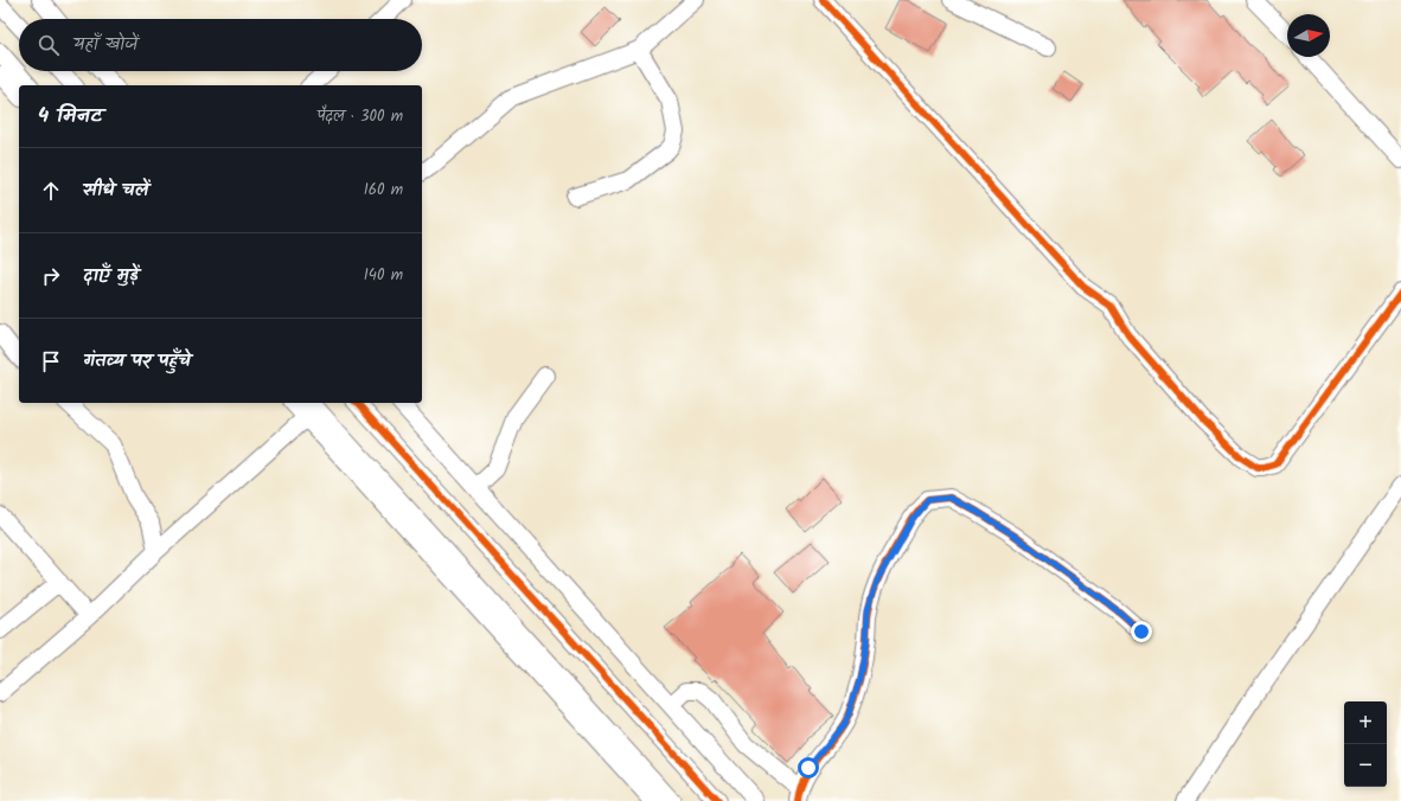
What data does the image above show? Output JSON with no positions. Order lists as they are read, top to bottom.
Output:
{
  "north": "right",
  "page": {
    "search": "यहाँ खोजें",
    "heading": ["4 मिनट", "पैदल · 300 m"],
    "list": [
      ["सीधे चलें", "160 m"],
      ["दाएँ मुड़ें", "140 m"],
      "गंतव्य पर पहुँचे"
    ],
    "map_buttons": ["+", "−"]
  }
}
